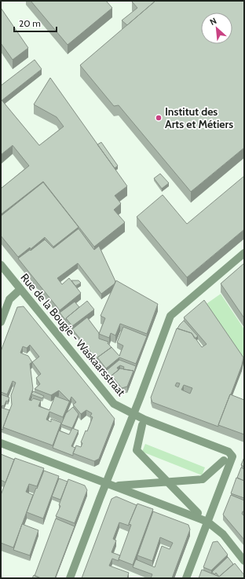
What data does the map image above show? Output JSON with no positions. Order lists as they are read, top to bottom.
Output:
{
  "streets": {
    "street": ["Rue de la Bougie - Waskaarsstraat"]
  },
  "places": ["Institut des Arts et Métiers"],
  "scale_bar": "20 m",
  "north": "top left"
}
